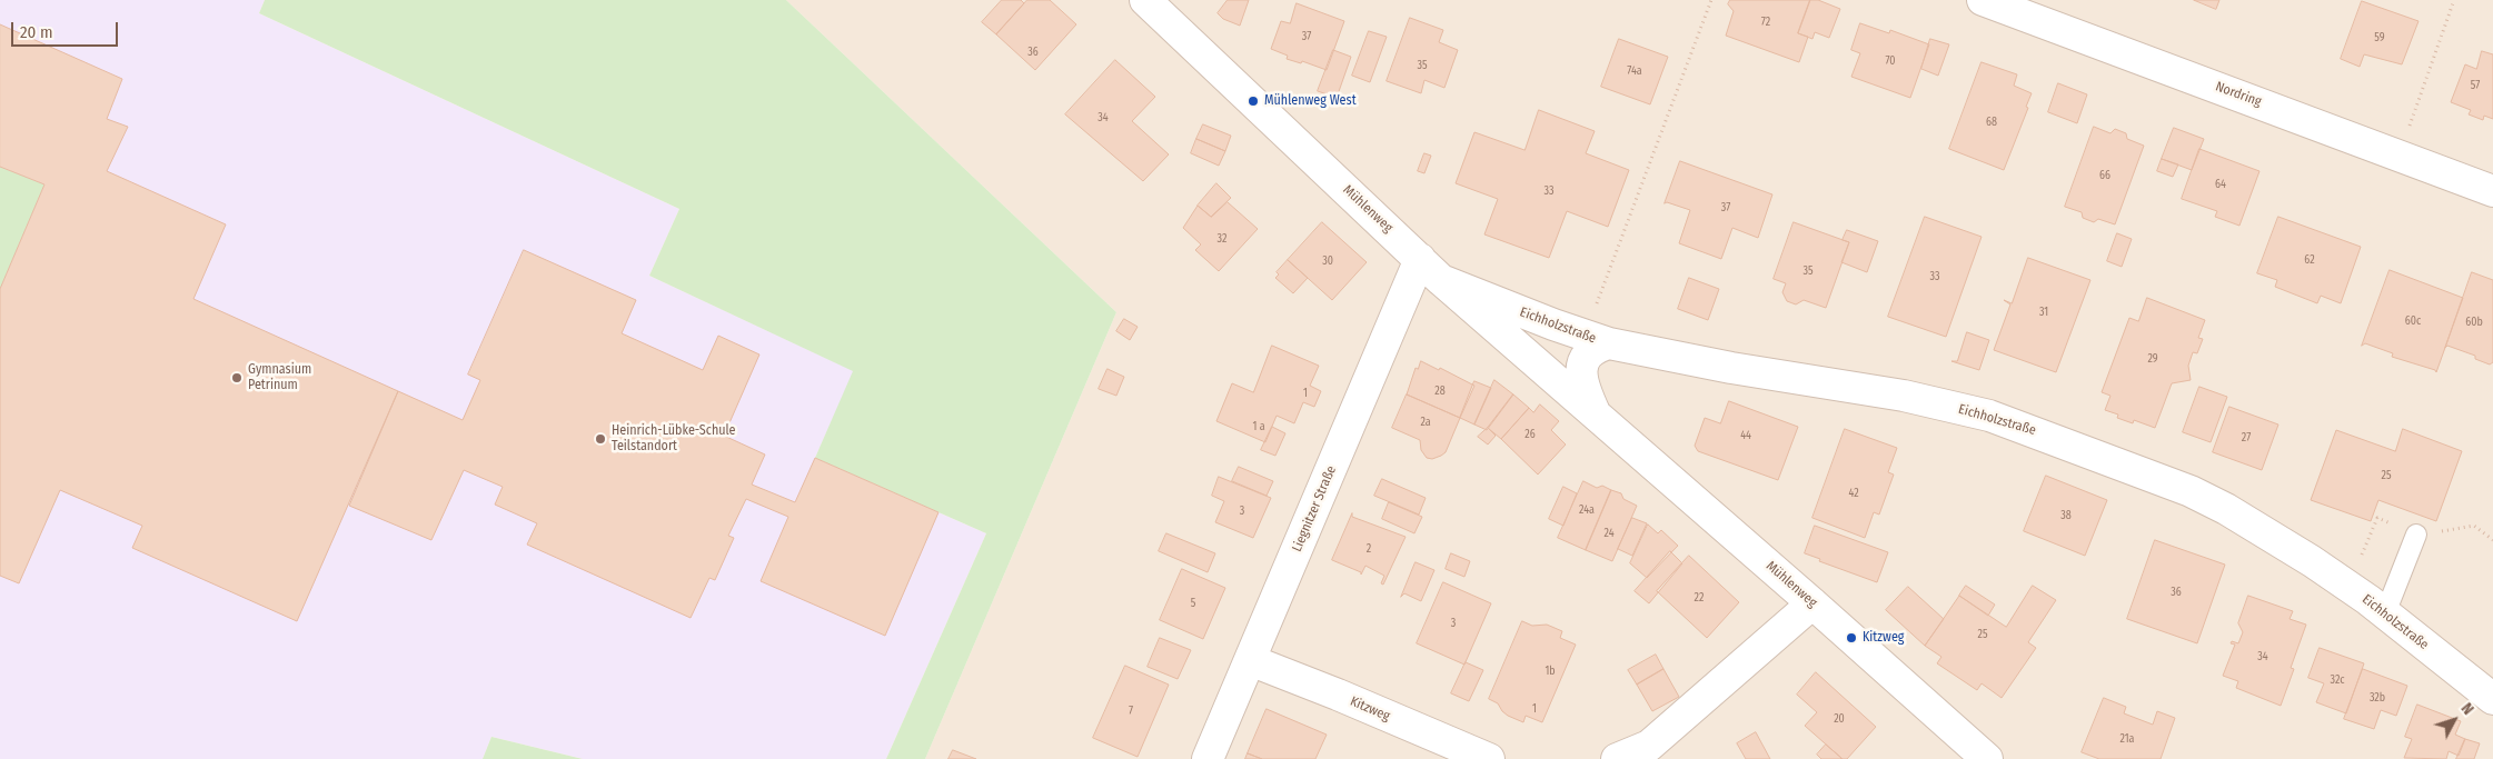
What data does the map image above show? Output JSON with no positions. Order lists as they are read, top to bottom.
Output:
{
  "streets": {
    "street": [
      "Nordring",
      "Mühlenweg",
      "Eichholzstraße",
      "Liegnitzer Straße",
      "Kitzweg"
    ]
  },
  "crossings": [
    ["Mühlenweg", "Eichholzstraße"],
    ["Mühlenweg", "Liegnitzer Straße"],
    ["Liegnitzer Straße", "Kitzweg"]
  ],
  "places": [
    "Mühlenweg West",
    "Gymnasium Petrinum",
    "Heinrich-Lübke-Schule Teilstandort",
    "Kitzweg"
  ],
  "house_numbers": [
    "72",
    "37",
    "59",
    "36",
    "70",
    "35",
    "74a",
    "57",
    "34",
    "68",
    "66",
    "64",
    "33",
    "37",
    "32",
    "62",
    "30",
    "35",
    "33",
    "31",
    "60c",
    "60b",
    "29",
    "28",
    "1",
    "2a",
    "1 a",
    "26",
    "44",
    "27",
    "25",
    "42",
    "24a",
    "3",
    "38",
    "24",
    "2",
    "36",
    "22",
    "5",
    "3",
    "25",
    "34",
    "1b",
    "32c",
    "32b",
    "1",
    "7",
    "20",
    "21a"
  ],
  "scale_bar": "20 m",
  "north": "top right"
}
